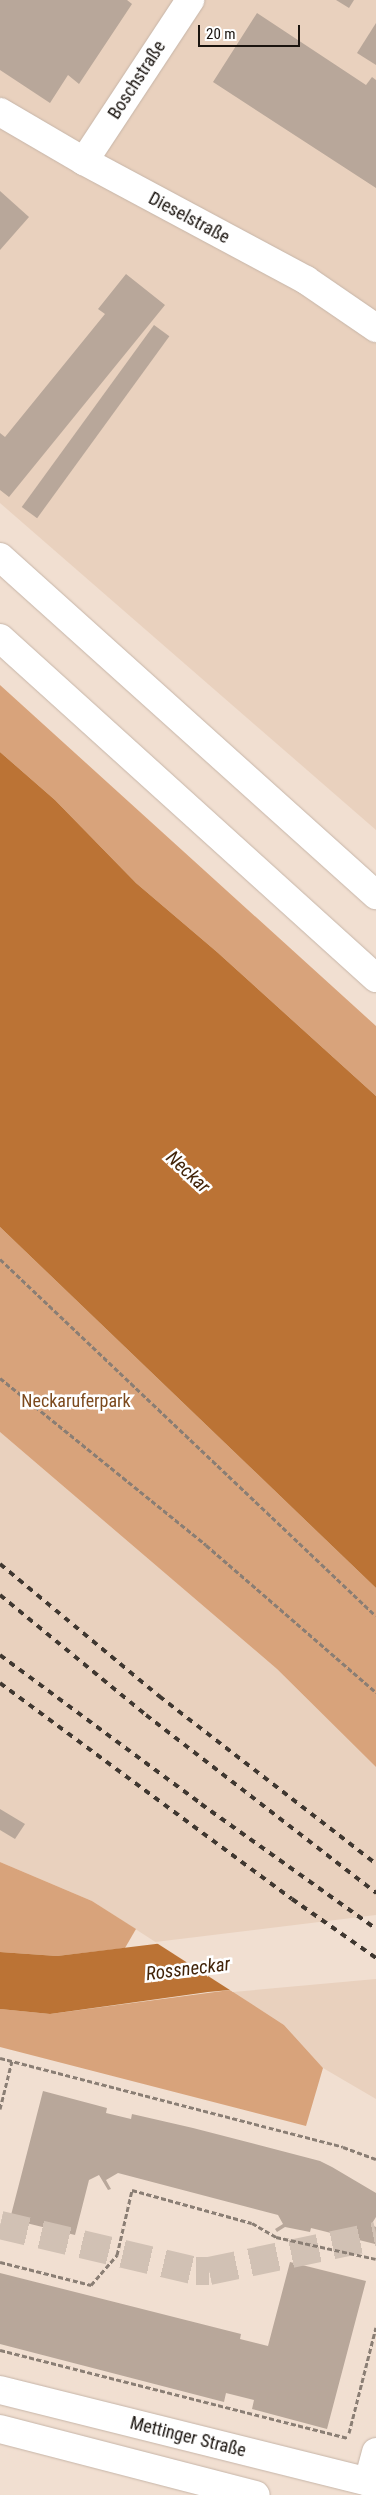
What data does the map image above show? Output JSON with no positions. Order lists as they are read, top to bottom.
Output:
{
  "streets": {
    "main road": ["Boschstraße", "Dieselstraße", "Mettinger Straße"]
  },
  "crossings": [
    ["Boschstraße", "Dieselstraße"]
  ],
  "water": ["Neckar", "Rossneckar"],
  "parks": ["Neckaruferpark"],
  "scale_bar": "20 m"
}
